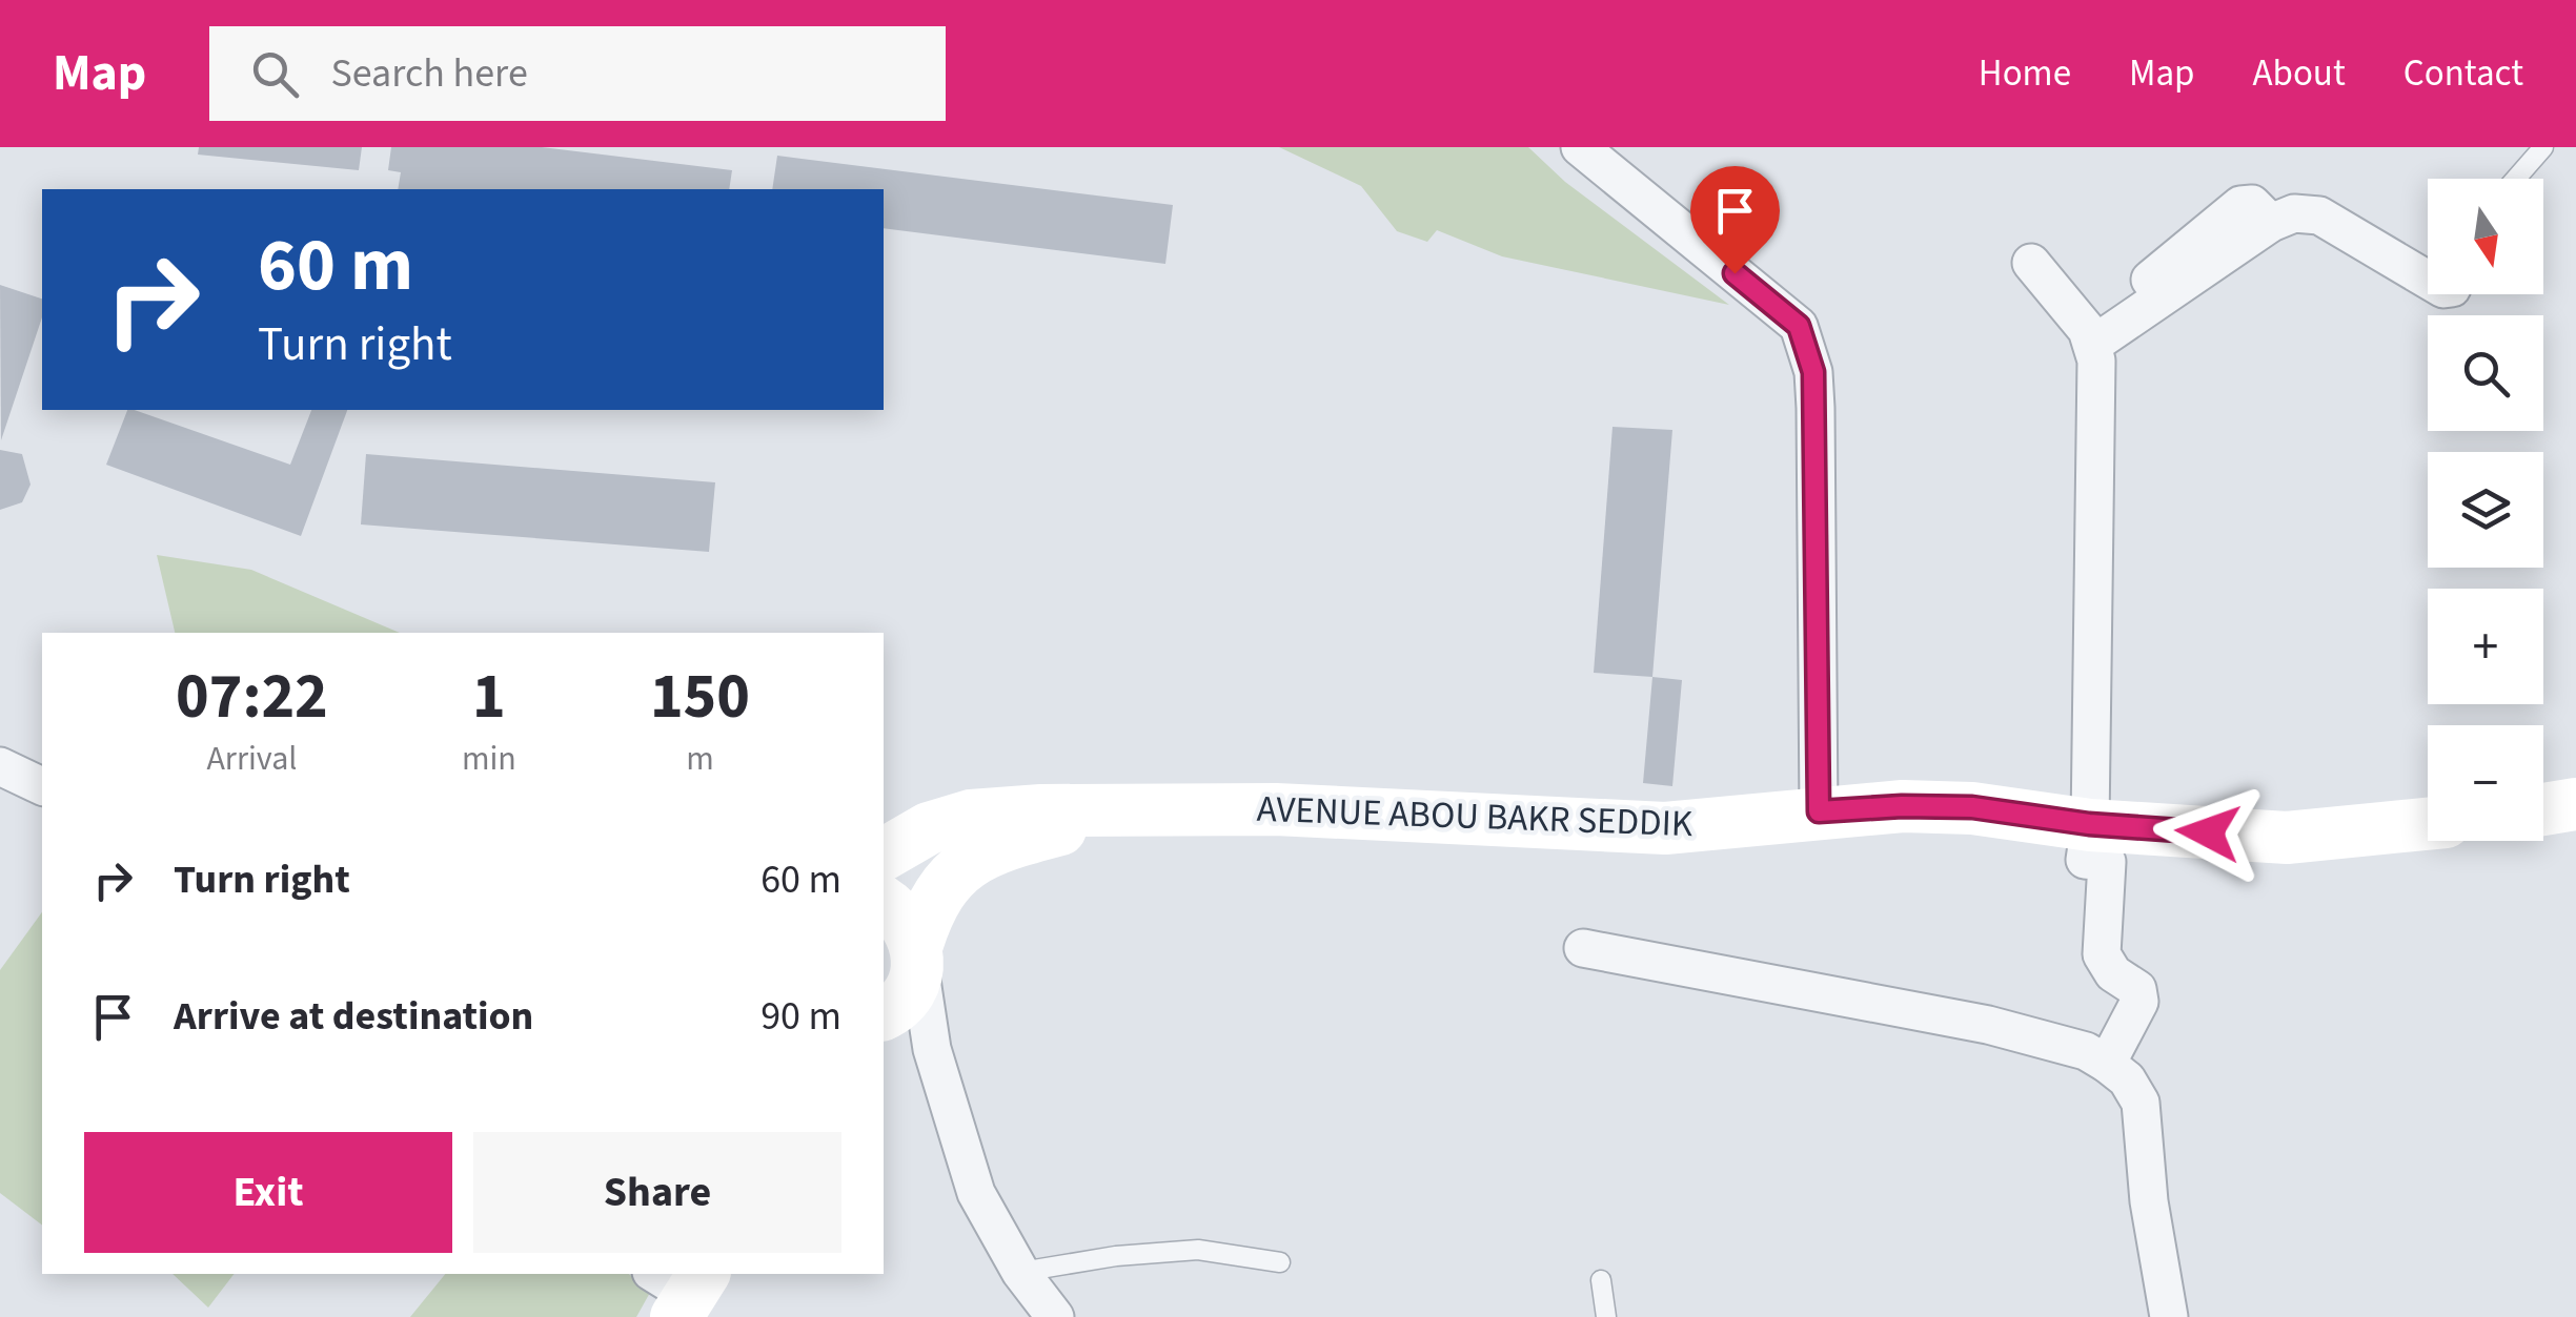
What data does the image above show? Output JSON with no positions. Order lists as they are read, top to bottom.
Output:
{
  "streets": {
    "street": ["AVENUE ABOU BAKR SEDDIK"]
  },
  "north": "bottom",
  "page": {
    "header": "Map",
    "search": "Search here",
    "nav": [
      "Home",
      "Map",
      "About",
      "Contact"
    ],
    "map_buttons": ["+", "−"],
    "turn": ["60 m", "Turn right"],
    "eta": [
      "07:22",
      "Arrival",
      "1",
      "min",
      "150",
      "m"
    ],
    "list": [
      {
        "name": "Turn right",
        "value": "60 m"
      },
      {
        "name": "Arrive at destination",
        "value": "90 m"
      }
    ],
    "buttons": ["Exit", "Share"]
  }
}
